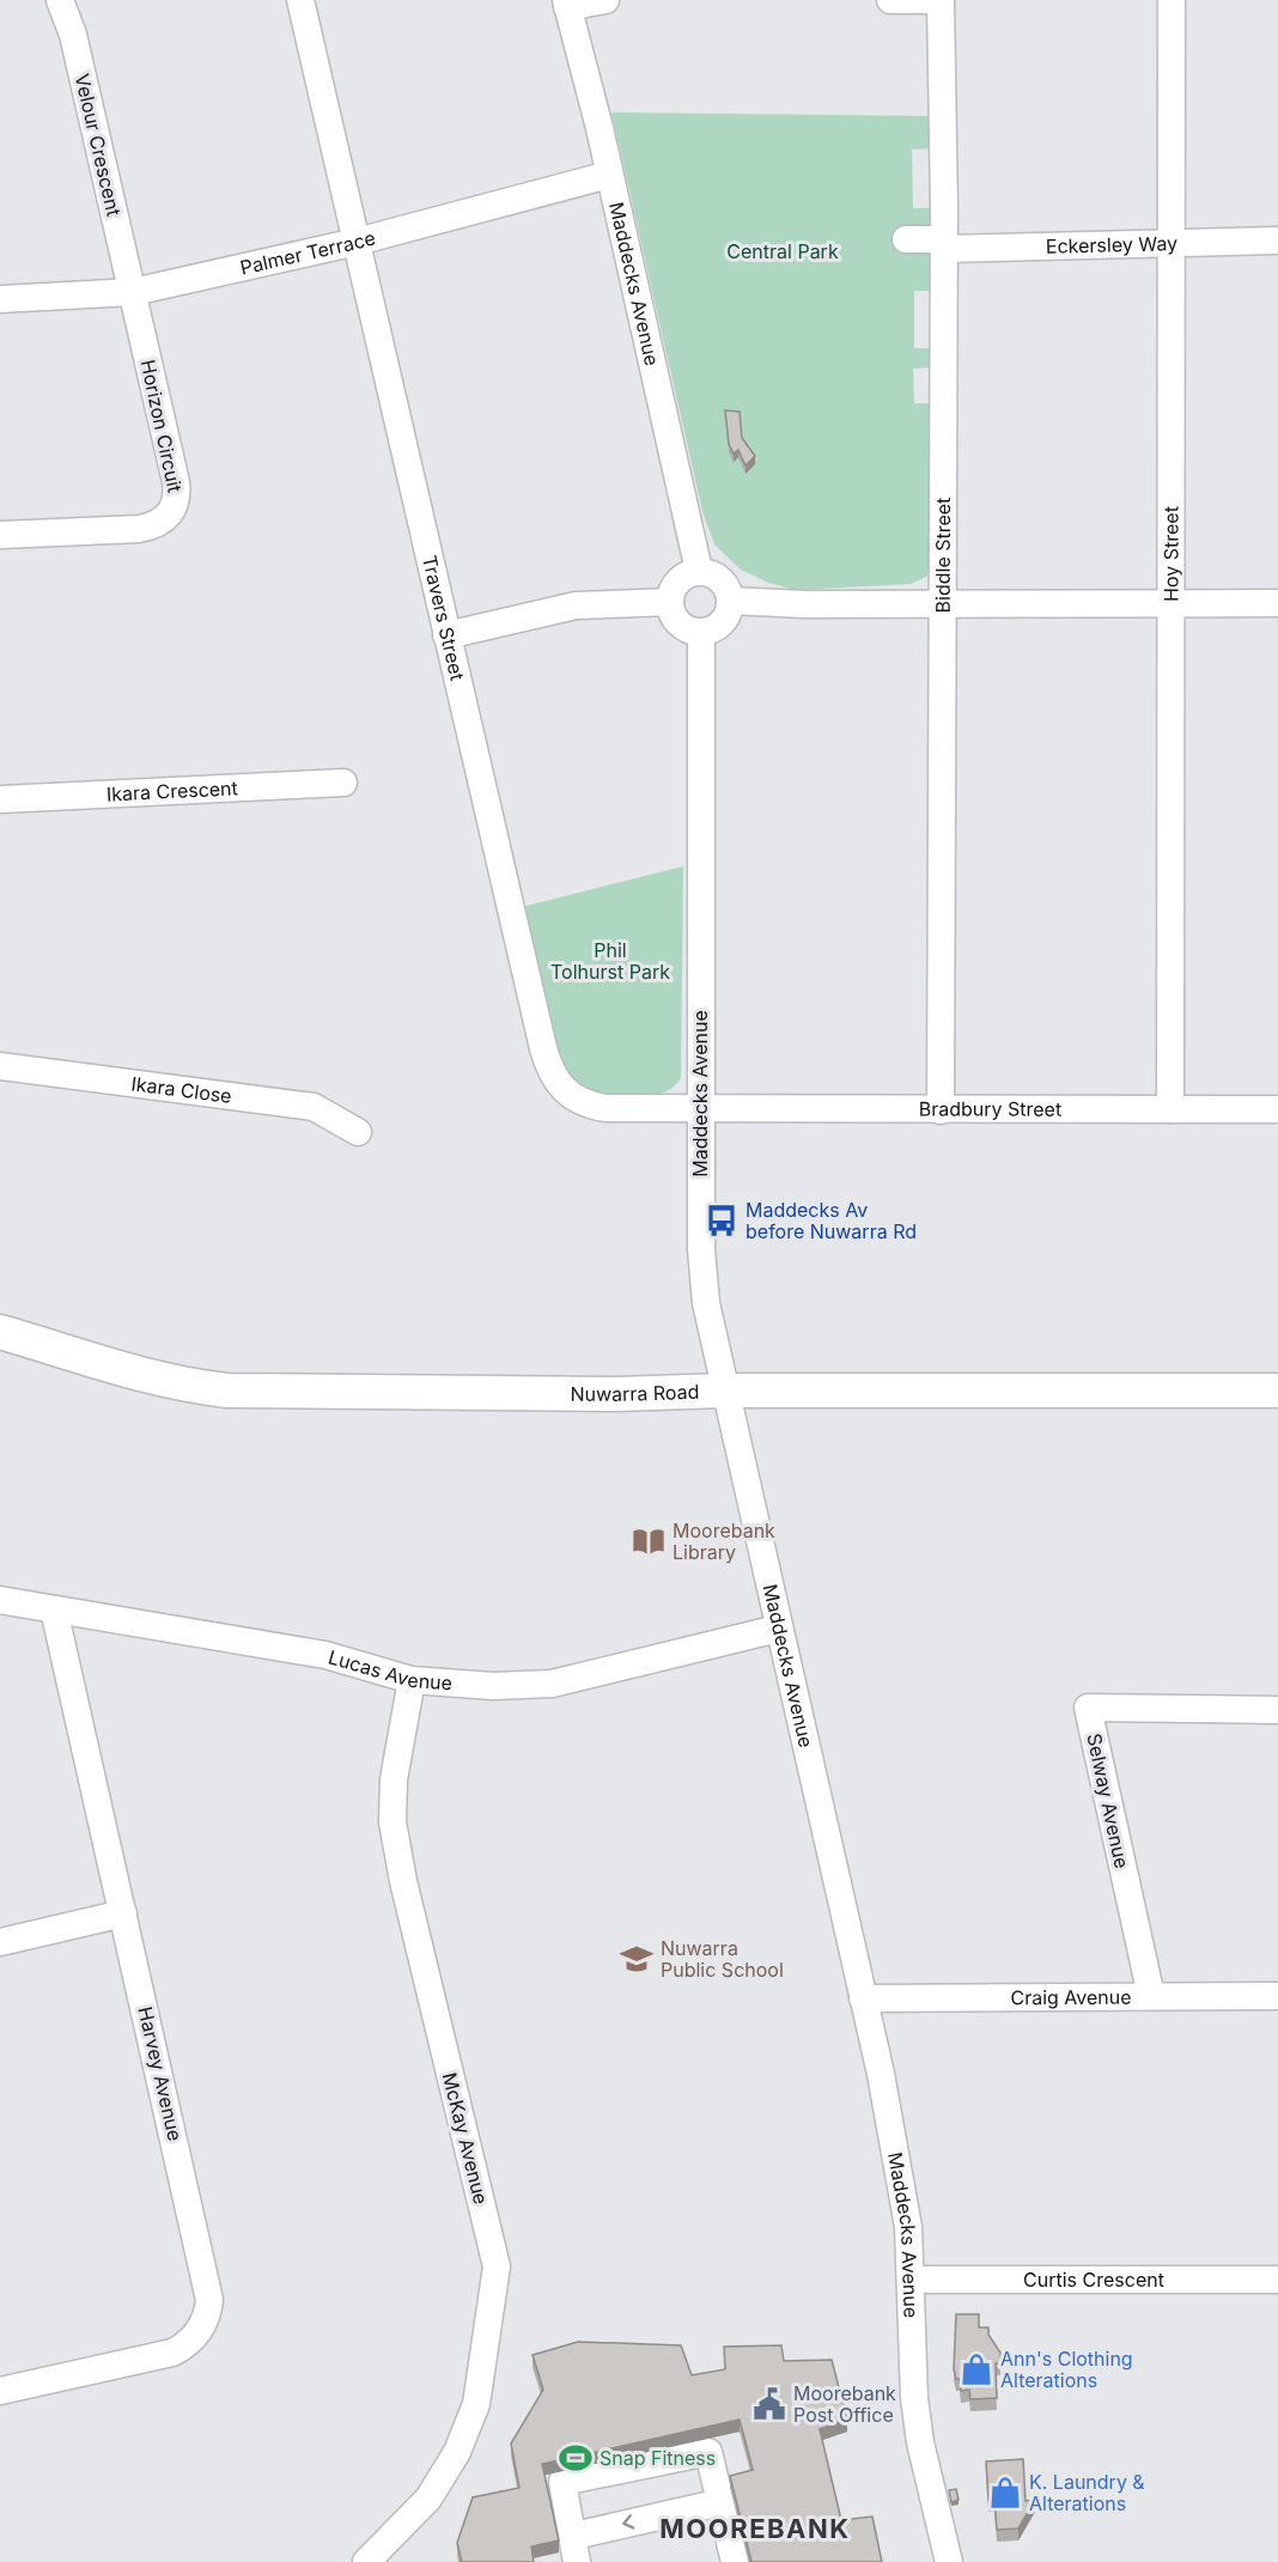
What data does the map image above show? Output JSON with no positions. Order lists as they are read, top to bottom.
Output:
{
  "streets": {
    "main road": ["Nuwarra Road"],
    "street": [
      "Velour Crescent",
      "Eckersley Way",
      "Palmer Terrace",
      "Maddecks Avenue",
      "Horizon Circuit",
      "Hoy Street",
      "Biddle Street",
      "Travers Street",
      "Ikara Crescent",
      "Ikara Close",
      "Bradbury Street",
      "Lucas Avenue",
      "Selway Avenue",
      "Craig Avenue",
      "Harvey Avenue",
      "McKay Avenue",
      "Curtis Crescent"
    ]
  },
  "crossings": [
    ["Velour Crescent", "Palmer Terrace"],
    ["Velour Crescent", "Horizon Circuit"],
    ["Eckersley Way", "Hoy Street"],
    ["Eckersley Way", "Biddle Street"],
    ["Palmer Terrace", "Maddecks Avenue"],
    ["Palmer Terrace", "Horizon Circuit"],
    ["Palmer Terrace", "Travers Street"],
    ["Maddecks Avenue", "Travers Street"],
    ["Maddecks Avenue", "Bradbury Street"],
    ["Maddecks Avenue", "Nuwarra Road"],
    ["Maddecks Avenue", "Lucas Avenue"],
    ["Maddecks Avenue", "Craig Avenue"],
    ["Maddecks Avenue", "Curtis Crescent"],
    ["Hoy Street", "Bradbury Street"],
    ["Biddle Street", "Bradbury Street"],
    ["Travers Street", "Bradbury Street"],
    ["Lucas Avenue", "Harvey Avenue"],
    ["Lucas Avenue", "McKay Avenue"],
    ["Selway Avenue", "Craig Avenue"]
  ],
  "districts": ["MOOREBANK"],
  "parks": ["Central Park", "Phil Tolhurst Park"],
  "places": {
    "bus stop": ["Maddecks Av before Nuwarra Rd"],
    "library": ["Moorebank Library"],
    "school or university": ["Nuwarra Public School"],
    "shop": ["Ann's Clothing Alterations", "K. Laundry & Alterations"],
    "public building": ["Moorebank Post Office"],
    "sports": ["Snap Fitness"]
  }
}
